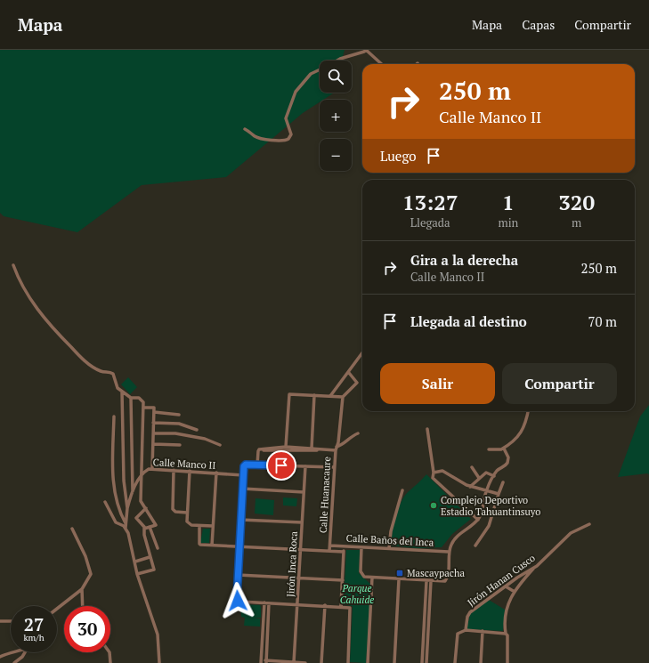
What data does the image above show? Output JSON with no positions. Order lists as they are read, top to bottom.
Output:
{
  "streets": {
    "street": [
      "Calle Manco II",
      "Calle Huanacaure",
      "Calle Baños del Inca",
      "Jirón Inca Roca",
      "Jirón Hanan Cusco"
    ]
  },
  "crossings": [
    ["Calle Huanacaure", "Calle Baños del Inca"],
    ["Calle Baños del Inca", "Jirón Inca Roca"]
  ],
  "parks": ["Parque Cahuide"],
  "places": {
    "other": ["Complejo Deportivo Estadio Tahuantinsuyo"],
    "transit": ["Mascaypacha"]
  },
  "page": {
    "header": "Mapa",
    "nav": ["Mapa", "Capas", "Compartir"],
    "map_buttons": ["+", "−"],
    "turn": ["250 m", "Calle Manco II"],
    "then": "Luego",
    "eta": [
      "13:27",
      "Llegada",
      "1",
      "min",
      "320",
      "m"
    ],
    "list": [
      {
        "name": "Gira a la derecha",
        "note": "Calle Manco II",
        "value": "250 m"
      },
      {
        "name": "Llegada al destino",
        "value": "70 m"
      }
    ],
    "buttons": ["Salir", "Compartir"],
    "speed": "27 km/h",
    "limit": "30"
  }
}
